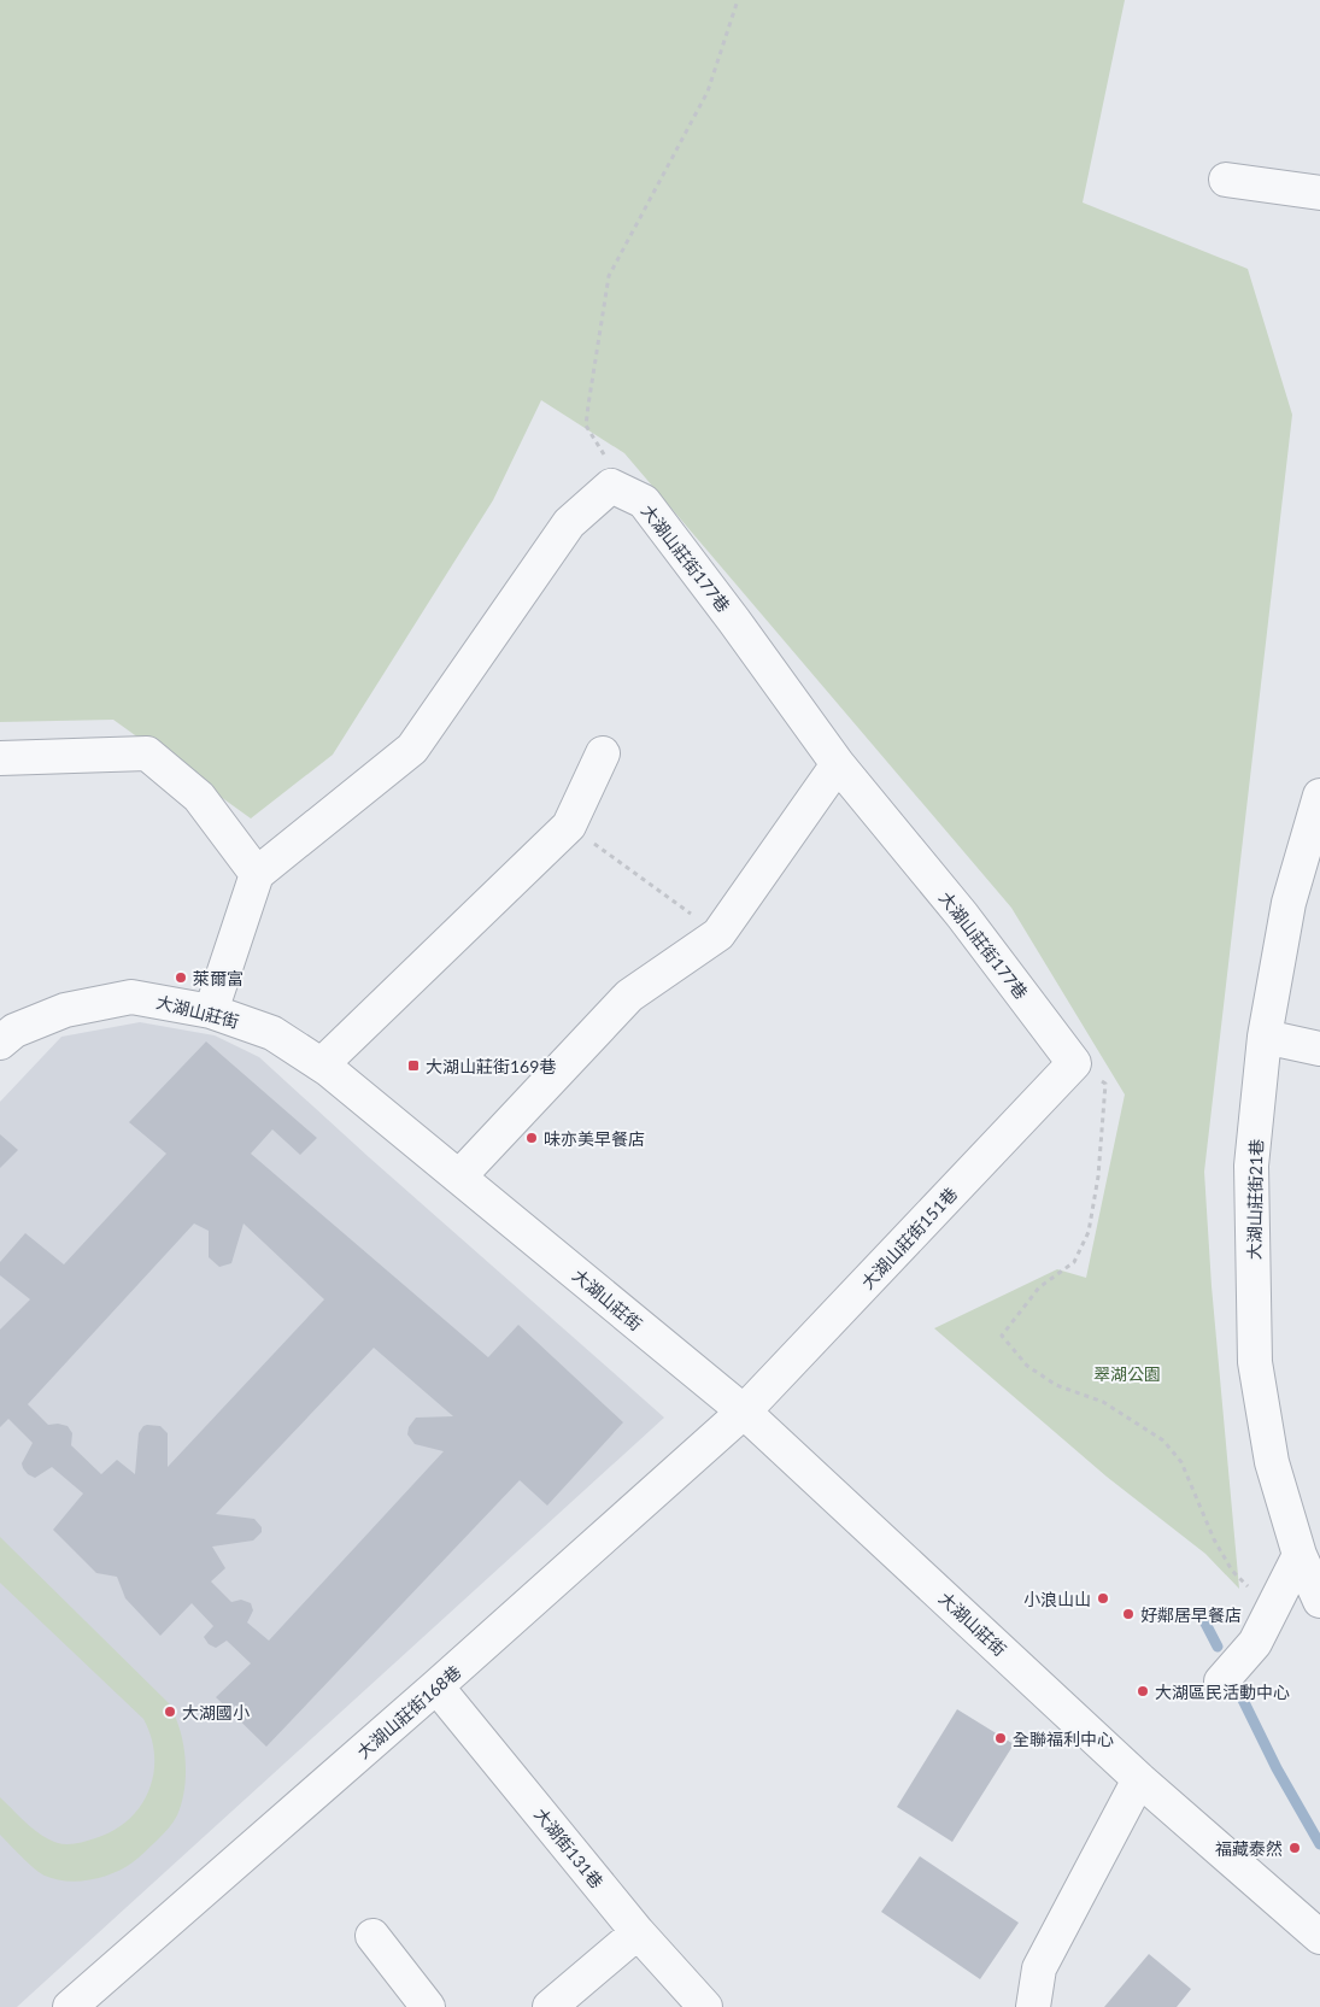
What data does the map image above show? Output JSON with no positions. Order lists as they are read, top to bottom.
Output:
{
  "streets": {
    "street": [
      "大湖山莊街177巷",
      "大湖山莊街",
      "大湖山莊街21巷",
      "大湖山莊街151巷",
      "大湖山莊街168巷",
      "大湖街131巷"
    ]
  },
  "crossings": [
    ["大湖山莊街177巷", "大湖山莊街151巷"],
    ["大湖山莊街", "大湖山莊街151巷"],
    ["大湖山莊街", "大湖山莊街168巷"],
    ["大湖山莊街151巷", "大湖山莊街168巷"],
    ["大湖山莊街168巷", "大湖街131巷"]
  ],
  "parks": ["翠湖公園"],
  "places": {
    "other": [
      "萊爾富",
      "味亦美早餐店",
      "小浪山山",
      "好鄰居早餐店",
      "大湖區民活動中心",
      "大湖國小",
      "全聯福利中心",
      "福藏泰然"
    ],
    "transit": ["大湖山莊街169巷"]
  }
}
